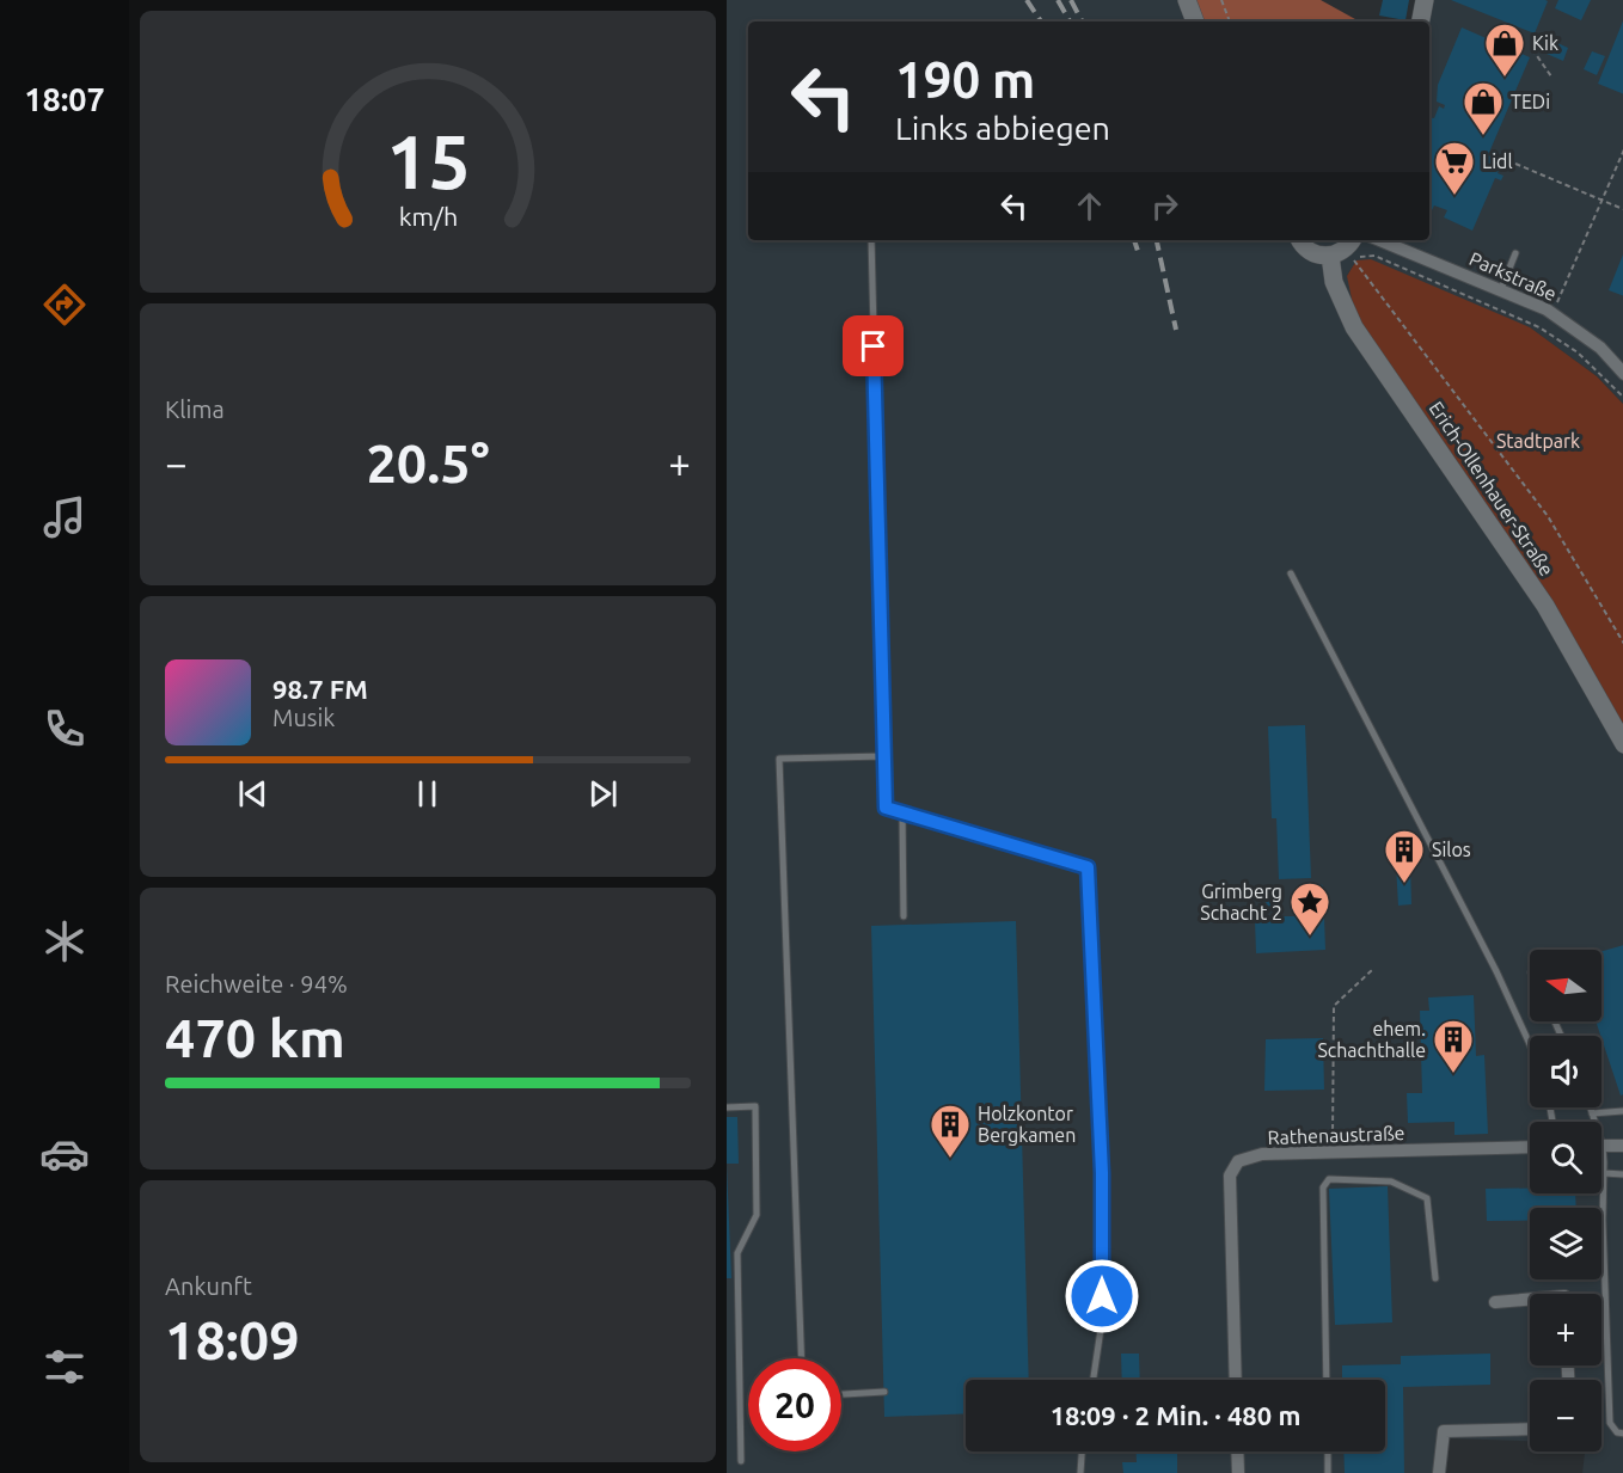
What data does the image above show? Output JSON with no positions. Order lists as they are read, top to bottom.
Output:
{
  "streets": {
    "street": ["Parkstraße", "Erich-Ollenhauer-Straße", "Rathenaustraße"]
  },
  "parks": ["Stadtpark"],
  "places": {
    "shop": ["Kik", "TEDi"],
    "supermarket": ["Lidl"],
    "building": ["Silos", "ehem. Schachthalle", "Holzkontor Bergkamen"],
    "place": ["Grimberg Schacht 2"]
  },
  "north": "left",
  "page": {
    "tabs": "18:07",
    "turn": ["190 m", "Links abbiegen"],
    "tile": [
      "Klima",
      ["Reichweite · 94%", "470 km"],
      ["Ankunft", "18:09"]
    ],
    "heat": ["−", "20.5°", "+"],
    "song": ["98.7 FM", "Musik"],
    "map_buttons": ["+", "−"],
    "limit": "20",
    "trip": "18:09 · 2 Min. · 480 m",
    "gauge": ["15", "km/h"]
  }
}
